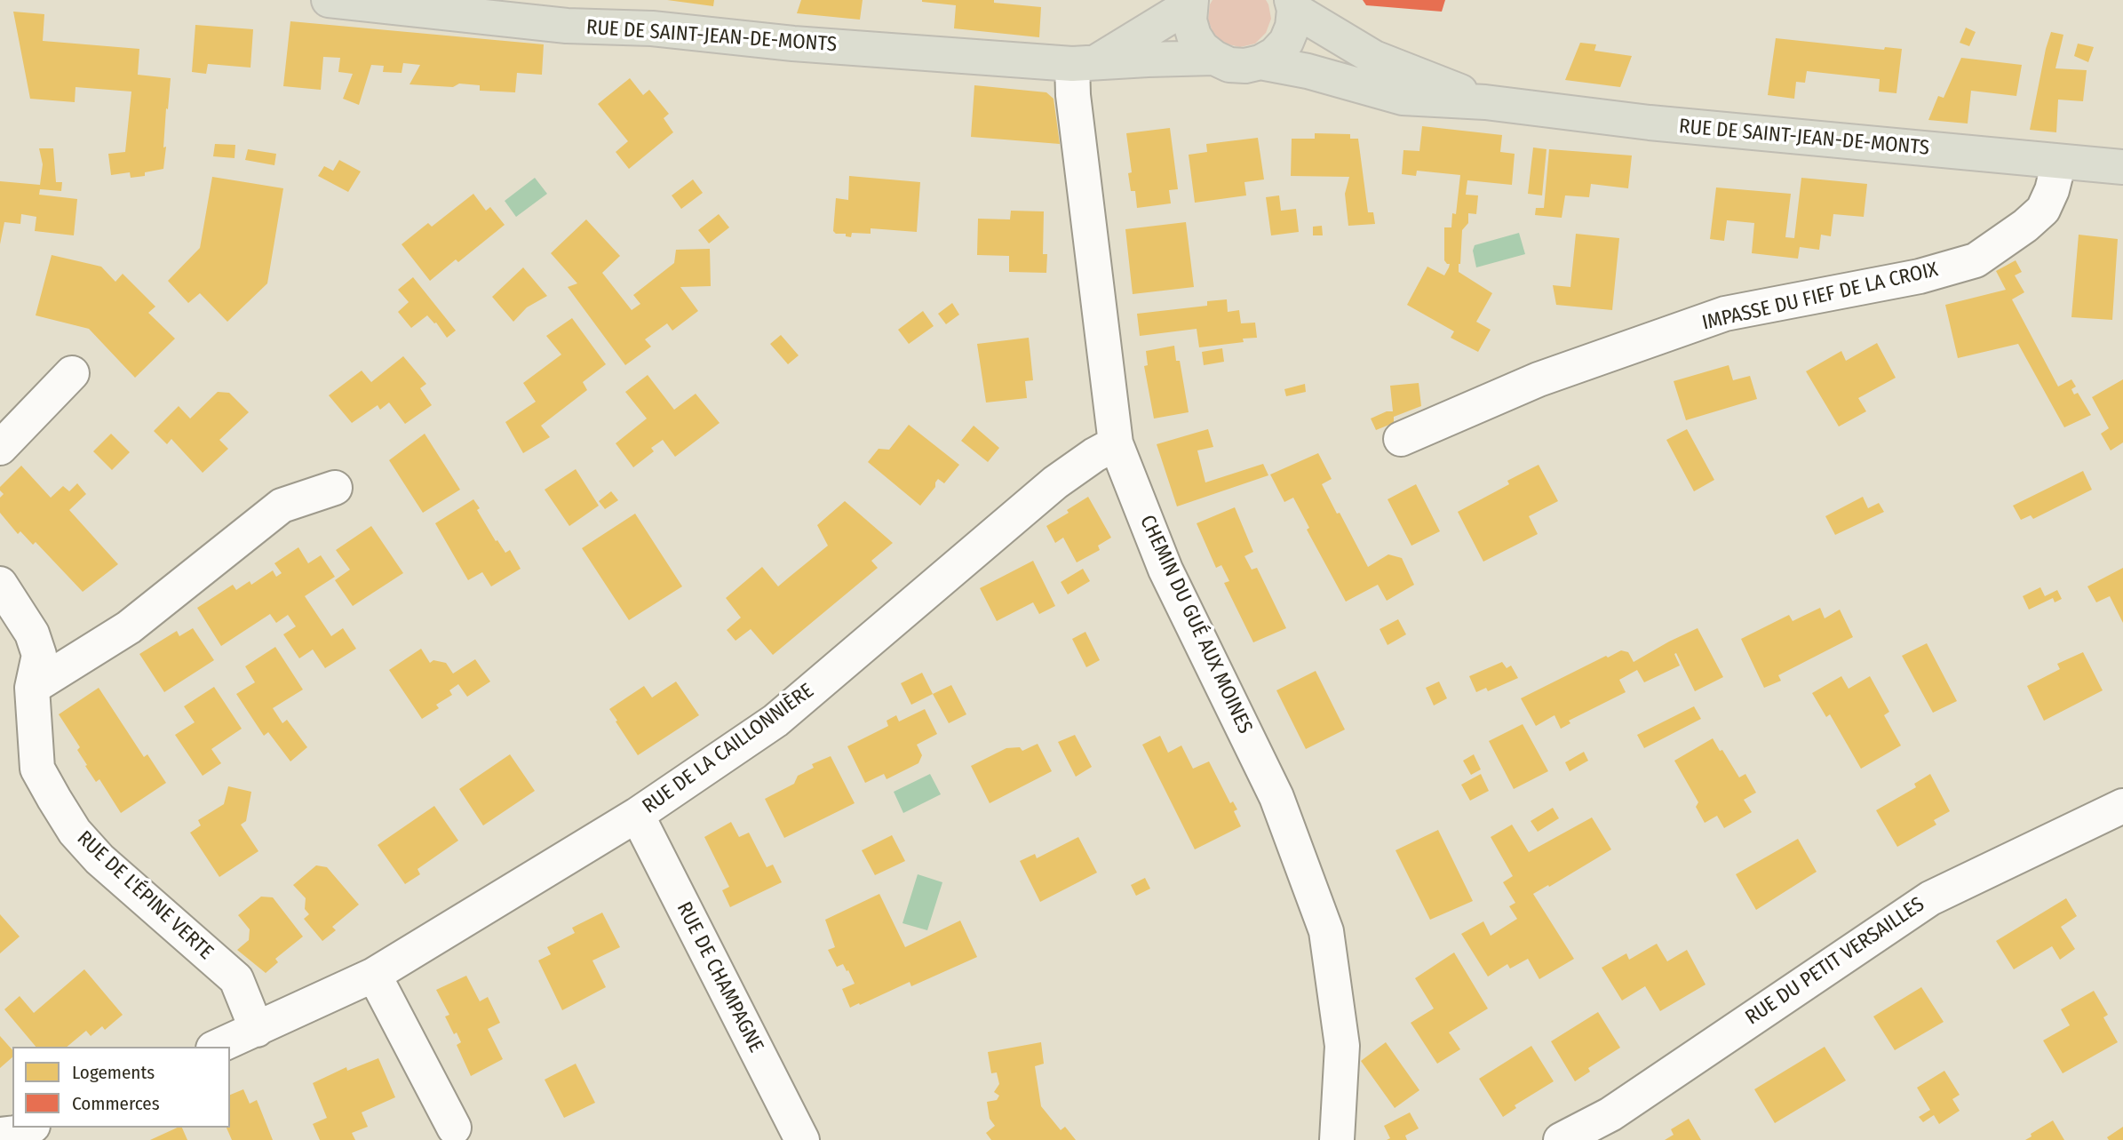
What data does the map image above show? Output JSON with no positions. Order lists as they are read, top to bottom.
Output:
{
  "streets": {
    "main road": ["RUE DE SAINT-JEAN-DE-MONTS"],
    "street": [
      "IMPASSE DU FIEF DE LA CROIX",
      "CHEMIN DU GUÉ AUX MOINES",
      "RUE DE LA CAILLONNIÈRE",
      "RUE DE L'ÉPINE VERTE",
      "RUE DU PETIT VERSAILLES",
      "RUE DE CHAMPAGNE"
    ]
  },
  "crossings": [
    ["RUE DE SAINT-JEAN-DE-MONTS", "IMPASSE DU FIEF DE LA CROIX"],
    ["RUE DE SAINT-JEAN-DE-MONTS", "CHEMIN DU GUÉ AUX MOINES"],
    ["CHEMIN DU GUÉ AUX MOINES", "RUE DE LA CAILLONNIÈRE"],
    ["RUE DE LA CAILLONNIÈRE", "RUE DE L'ÉPINE VERTE"],
    ["RUE DE LA CAILLONNIÈRE", "RUE DE CHAMPAGNE"]
  ],
  "legend": ["Logements", "Commerces"]
}
